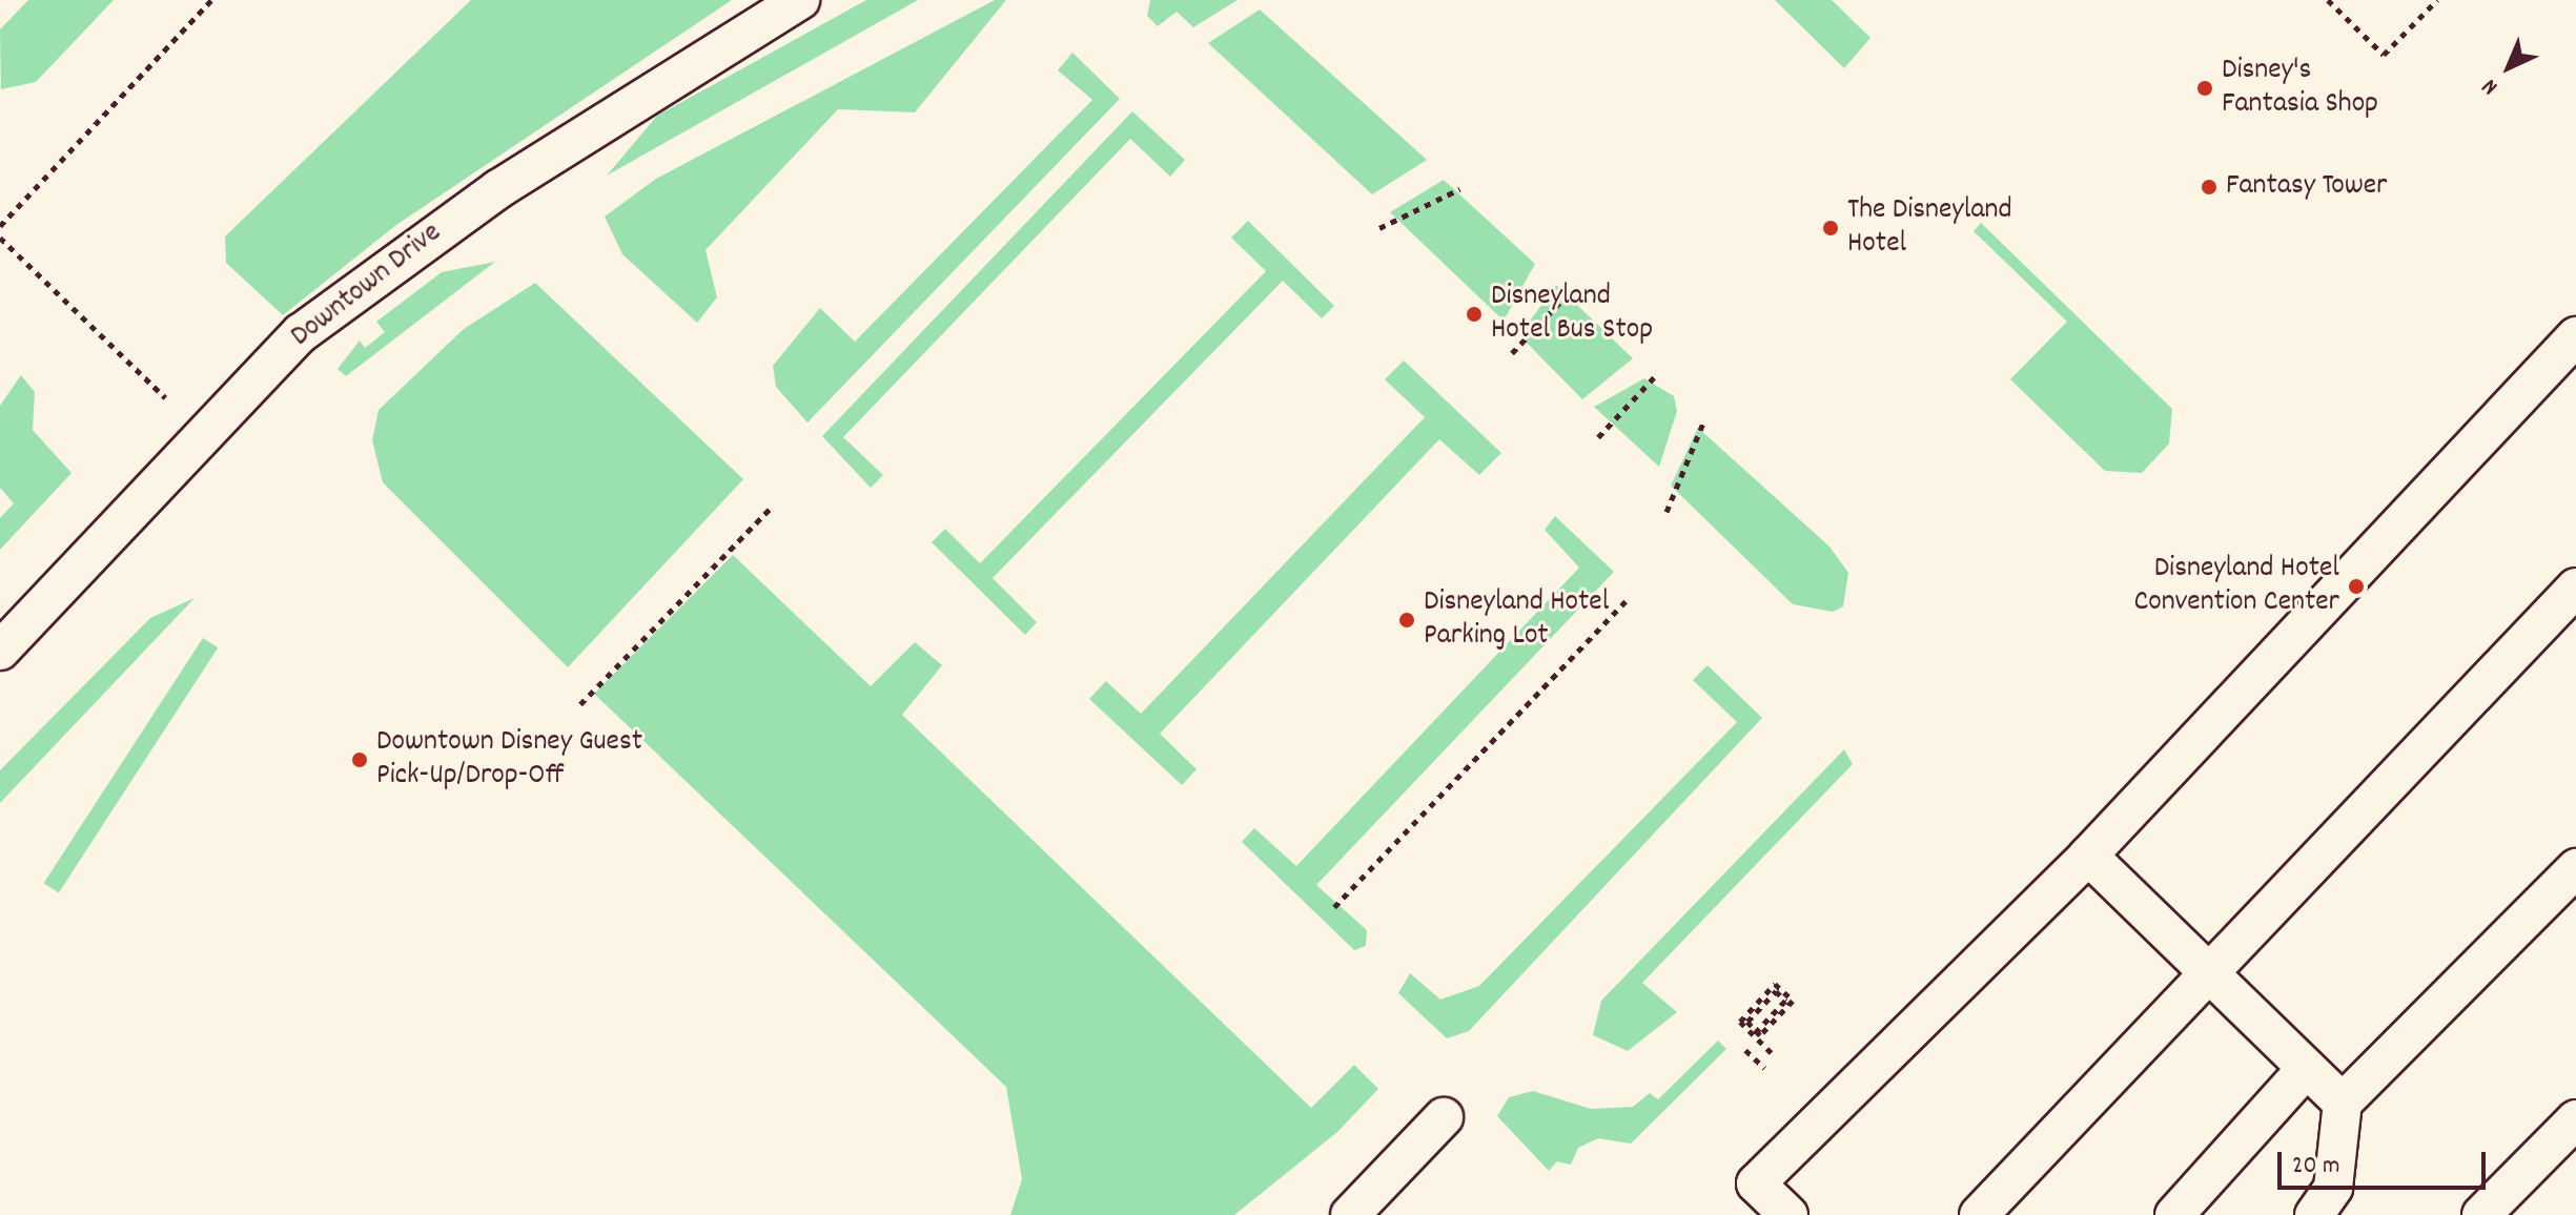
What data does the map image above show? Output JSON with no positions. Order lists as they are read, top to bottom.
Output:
{
  "streets": {
    "lane": ["Downtown Drive"]
  },
  "places": [
    "Disney's Fantasia Shop",
    "Fantasy Tower",
    "The Disneyland Hotel",
    "Disneyland Hotel Bus Stop",
    "Disneyland Hotel Convention Center",
    "Disneyland Hotel Parking Lot",
    "Downtown Disney Guest Pick-Up/Drop-Off"
  ],
  "scale_bar": "20 m",
  "north": "bottom left"
}
